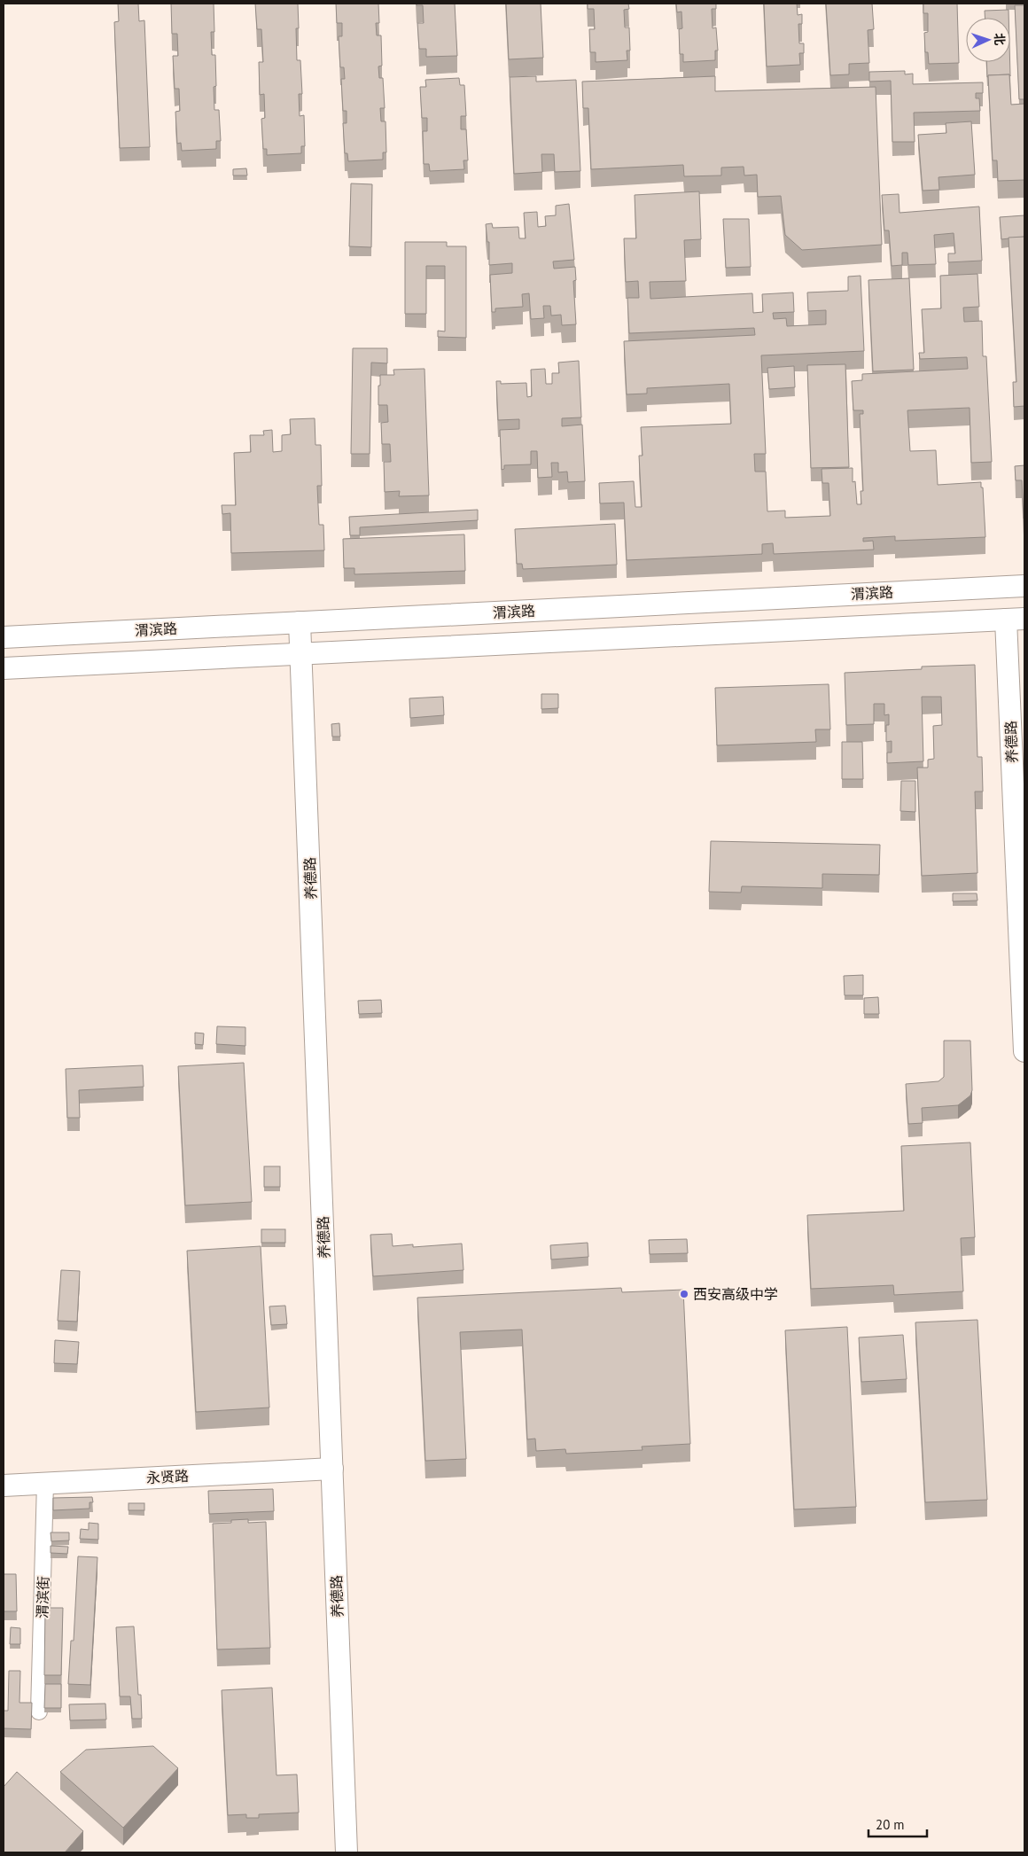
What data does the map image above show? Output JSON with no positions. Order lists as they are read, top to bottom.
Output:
{
  "streets": {
    "street": [
      "渭滨路",
      "养德路",
      "永贤路",
      "渭滨街"
    ]
  },
  "crossings": [
    ["渭滨路", "养德路"],
    ["养德路", "永贤路"],
    ["永贤路", "渭滨街"]
  ],
  "places": ["西安高级中学"],
  "scale_bar": "20 m",
  "north": "right"
}
